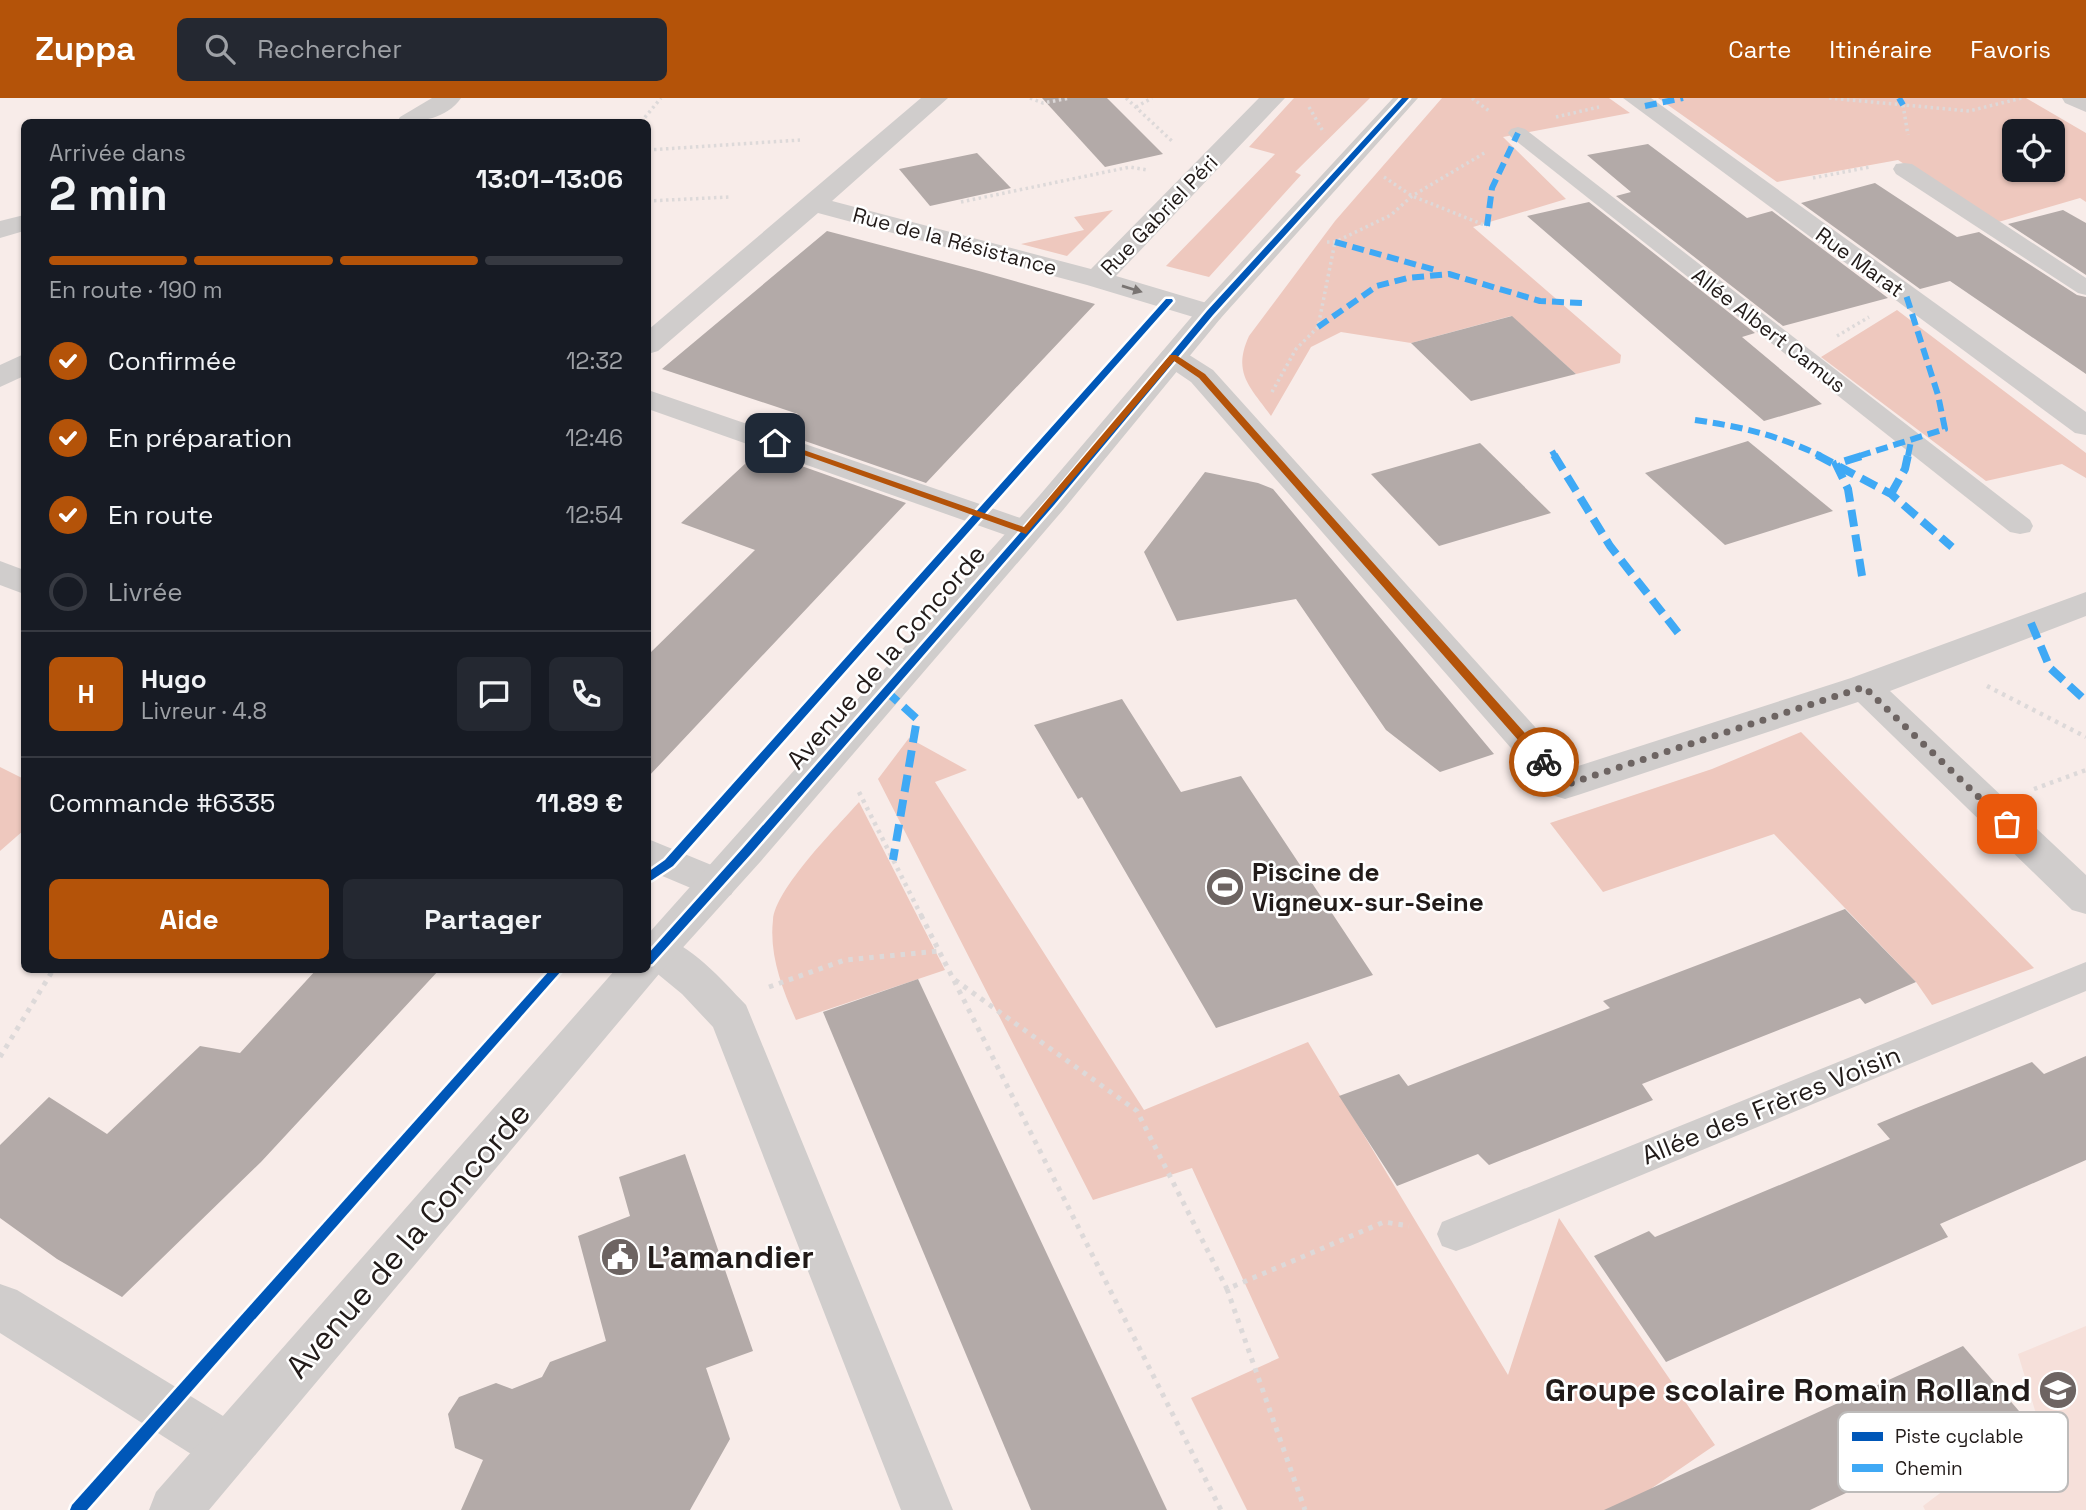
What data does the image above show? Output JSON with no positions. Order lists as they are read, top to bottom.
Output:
{
  "streets": {
    "street": [
      "Rue Gabriel Péri",
      "Rue de la Résistance",
      "Rue Marat",
      "Avenue de la Concorde"
    ],
    "lane": ["Allée Albert Camus", "Allée des Frères Voisin"]
  },
  "crossings": [
    ["Rue Gabriel Péri", "Rue de la Résistance"],
    ["Rue Gabriel Péri", "Avenue de la Concorde"]
  ],
  "places": {
    "sports": ["Piscine de Vigneux-sur-Seine"],
    "public building": ["L'amandier"],
    "school or university": ["Groupe scolaire Romain Rolland"]
  },
  "legend": ["Piste cyclable", "Chemin"],
  "page": {
    "header": "Zuppa",
    "search": "Rechercher",
    "nav": ["Carte", "Itinéraire", "Favoris"],
    "heading": ["2 min", "Arrivée dans", "13:01–13:06"],
    "panel": [
      "Hugo",
      "Livreur · 4.8",
      "Commande #6335",
      "11.89 €"
    ],
    "bar": "En route · 190 m",
    "list": [
      ["Confirmée", "12:32"],
      ["En préparation", "12:46"],
      ["En route", "12:54"],
      "Livrée"
    ],
    "round": "H",
    "buttons": ["Aide", "Partager"]
  }
}
